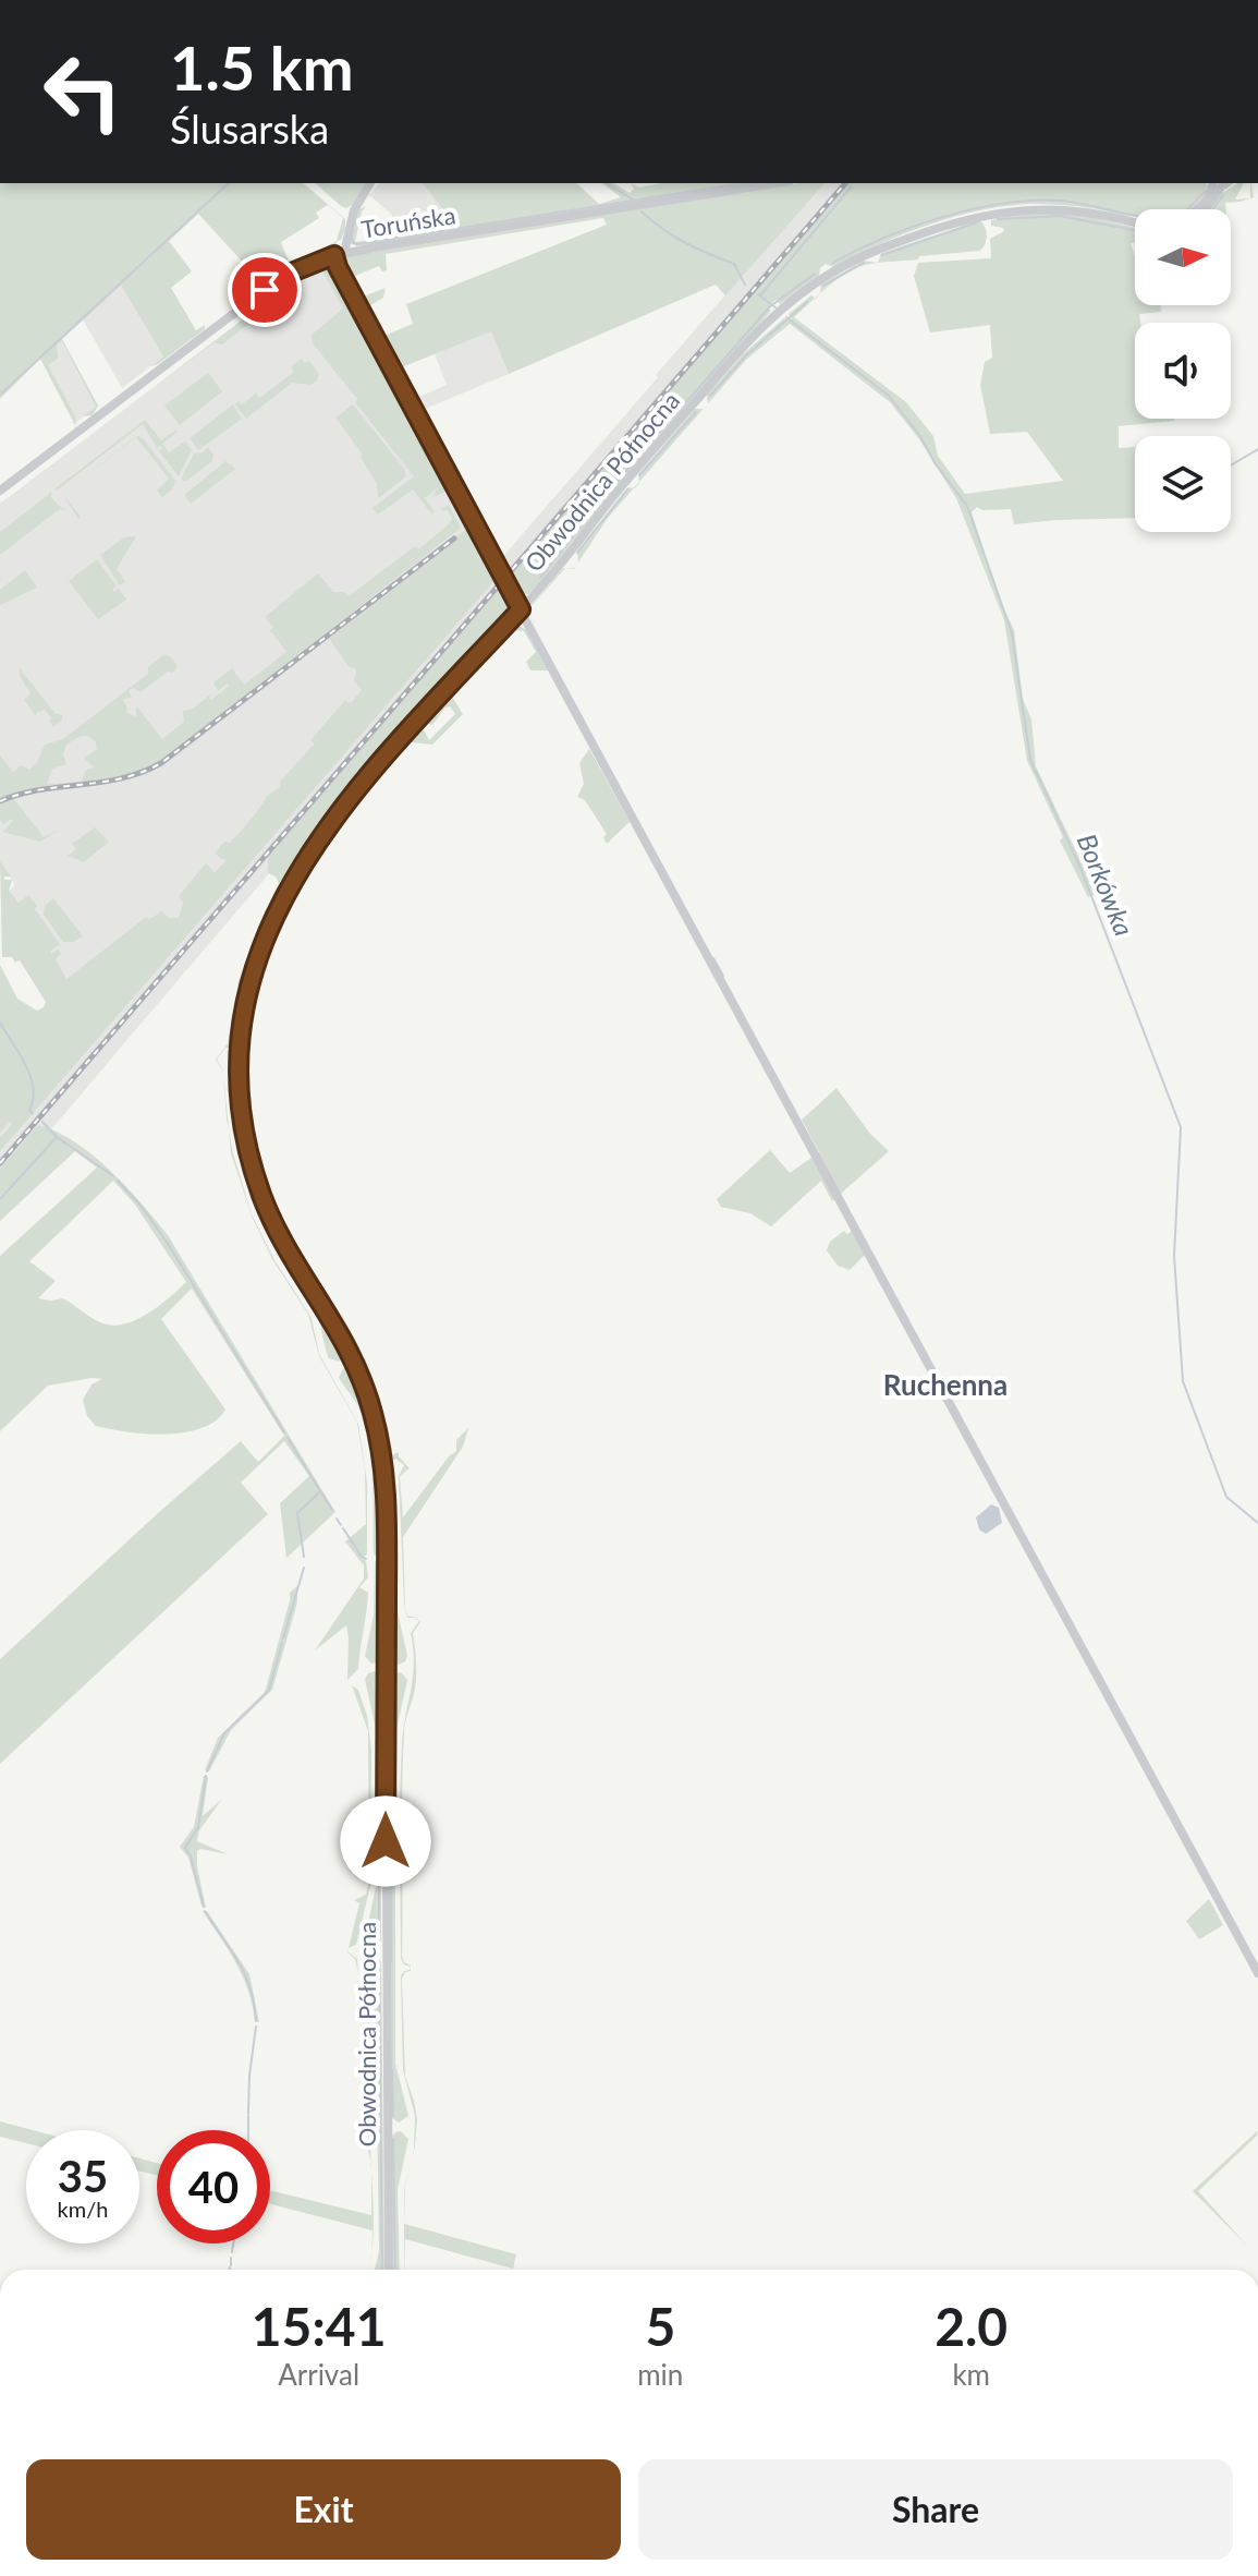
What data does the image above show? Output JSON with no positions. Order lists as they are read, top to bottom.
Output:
{
  "streets": {
    "street": ["Toruńska", "Obwodnica Północna"]
  },
  "districts": ["Ruchenna"],
  "water": ["Borkówka"],
  "north": "right",
  "page": {
    "turn": ["1.5 km", "Ślusarska"],
    "speed": "35 km/h",
    "limit": "40",
    "eta": [
      "15:41",
      "Arrival",
      "5",
      "min",
      "2.0",
      "km"
    ],
    "buttons": ["Exit", "Share"]
  }
}
